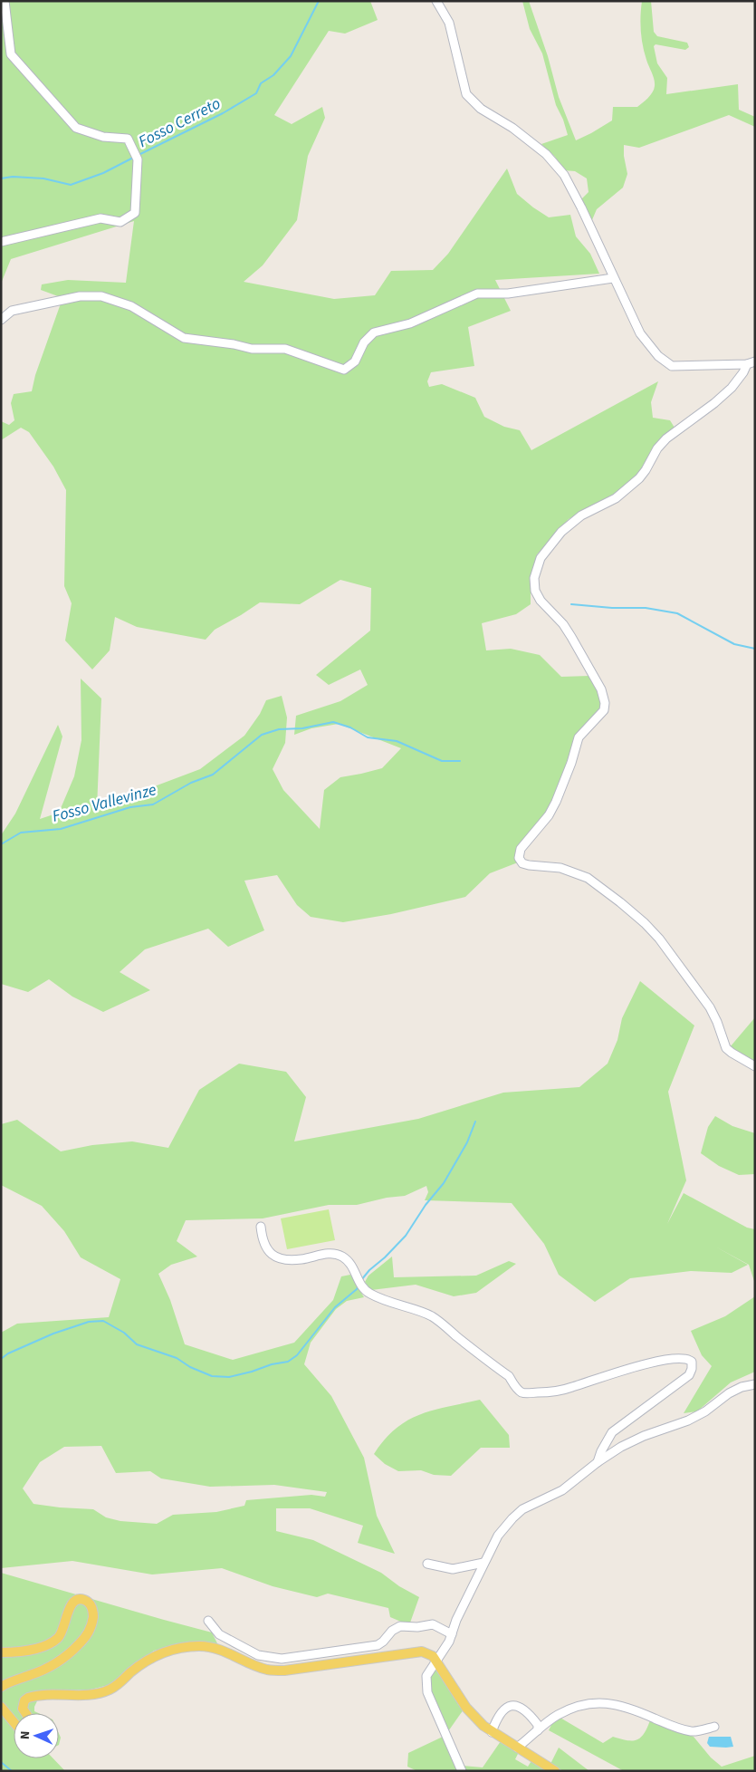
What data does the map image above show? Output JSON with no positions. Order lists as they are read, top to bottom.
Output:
{
  "water": ["Fosso Cerreto", "Fosso Vallevinze"],
  "north": "left"
}
